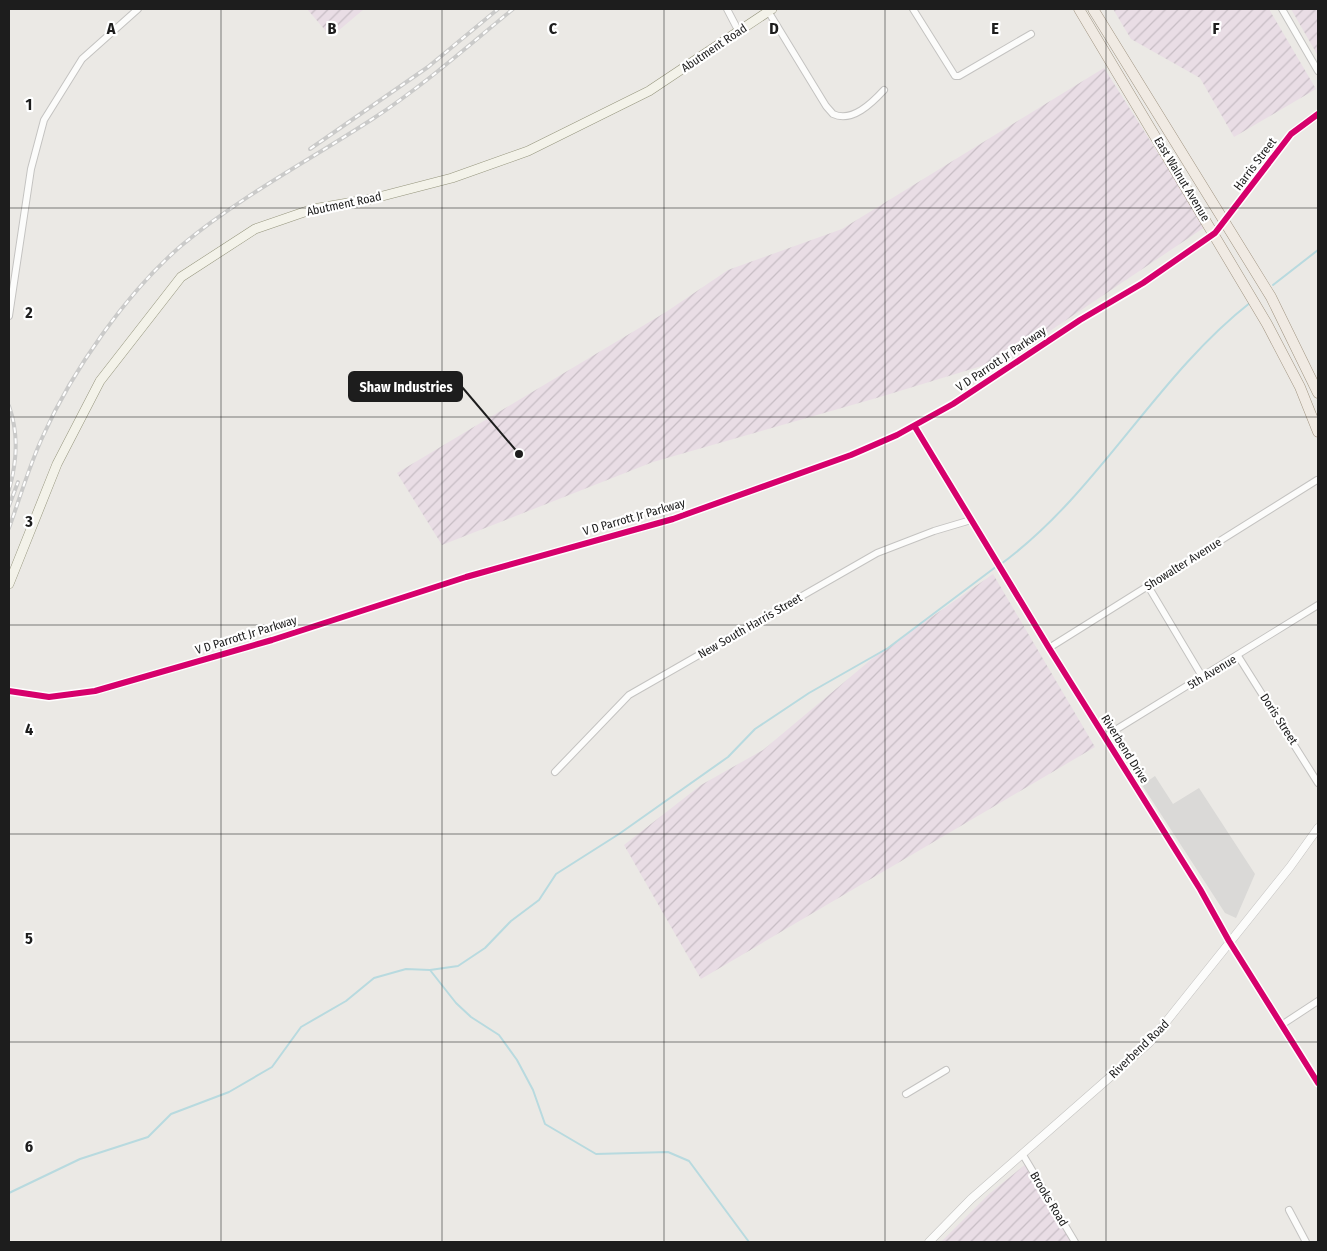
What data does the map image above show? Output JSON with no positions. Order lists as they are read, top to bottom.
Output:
{
  "streets": {
    "main road": ["Abutment Road", "East Walnut Avenue"],
    "street": [
      "Harris Street",
      "V D Parrott Jr Parkway",
      "Showalter Avenue",
      "New South Harris Street",
      "5th Avenue",
      "Doris Street",
      "Riverbend Drive",
      "Riverbend Road",
      "Brooks Road"
    ]
  },
  "crossings": [
    ["Harris Street", "East Walnut Avenue"],
    ["Harris Street", "V D Parrott Jr Parkway"],
    ["East Walnut Avenue", "V D Parrott Jr Parkway"],
    ["V D Parrott Jr Parkway", "Riverbend Drive"],
    ["Showalter Avenue", "Riverbend Drive"],
    ["New South Harris Street", "Riverbend Drive"],
    ["5th Avenue", "Doris Street"],
    ["5th Avenue", "Riverbend Drive"],
    ["Riverbend Drive", "Riverbend Road"],
    ["Riverbend Road", "Brooks Road"]
  ],
  "places": ["Shaw Industries"],
  "grid": {
    "columns": [
      "A",
      "B",
      "C",
      "D",
      "E",
      "F"
    ],
    "rows": [
      "1",
      "2",
      "3",
      "4",
      "5",
      "6"
    ]
  }
}
